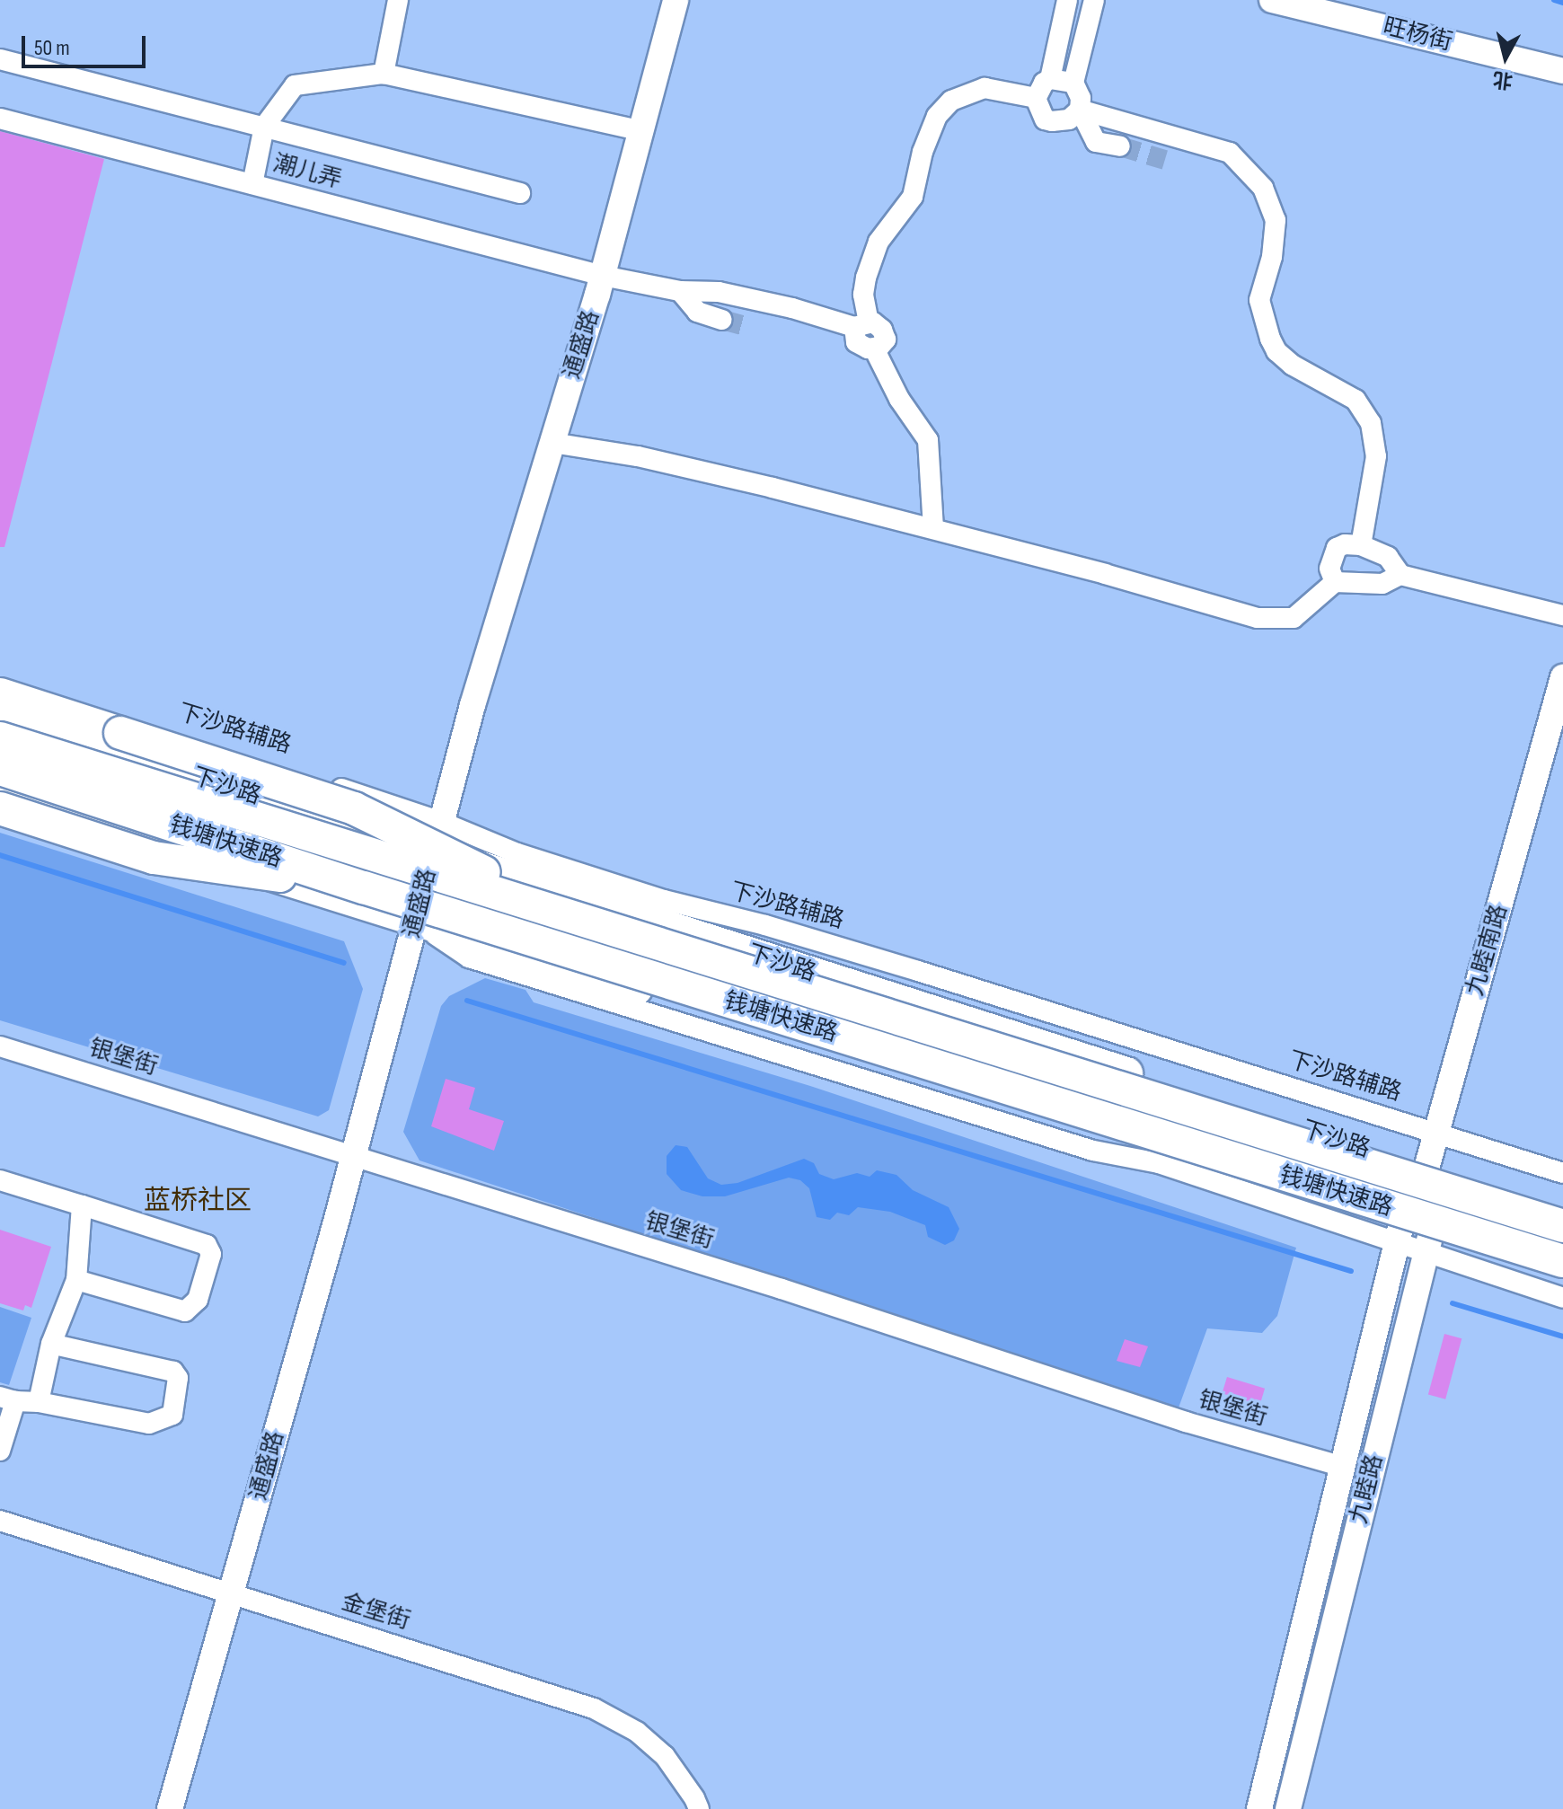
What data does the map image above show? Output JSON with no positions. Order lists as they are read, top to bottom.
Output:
{
  "streets": {
    "main road": ["下沙路", "钱塘快速路"],
    "street": [
      "旺杨街",
      "潮儿弄",
      "通盛路",
      "下沙路辅路",
      "九睦南路",
      "银堡街",
      "九睦路",
      "金堡街"
    ]
  },
  "crossings": [
    ["潮儿弄", "通盛路"],
    ["通盛路", "下沙路辅路"],
    ["通盛路", "下沙路"],
    ["通盛路", "银堡街"],
    ["通盛路", "金堡街"],
    ["下沙路辅路", "下沙路"],
    ["下沙路辅路", "九睦南路"],
    ["下沙路", "九睦南路"],
    ["下沙路", "九睦路"],
    ["九睦南路", "九睦路"],
    ["银堡街", "九睦路"]
  ],
  "districts": ["蓝桥社区"],
  "scale_bar": "50 m",
  "north": "bottom"
}
